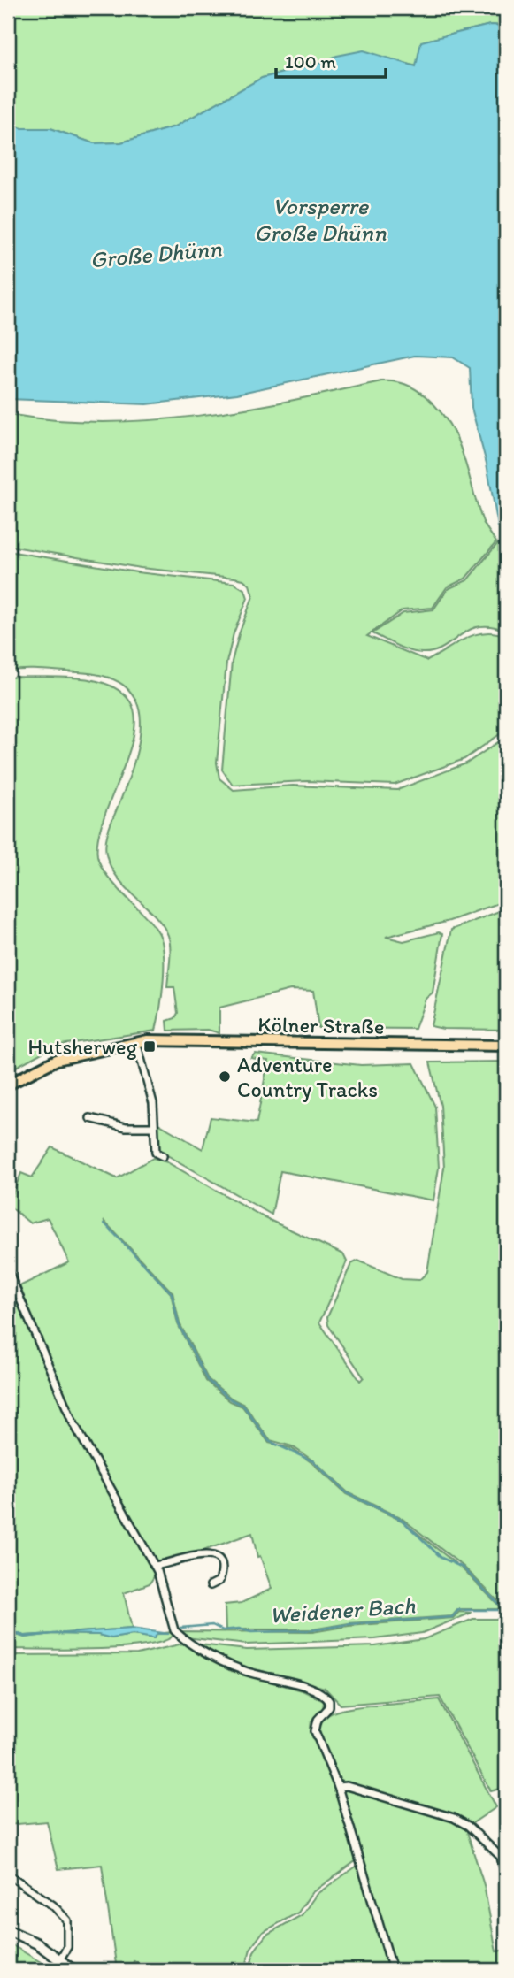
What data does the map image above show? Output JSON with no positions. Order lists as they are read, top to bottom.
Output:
{
  "streets": {
    "main road": ["Kölner Straße"]
  },
  "water": ["Vorsperre Große Dhünn", "Große Dhünn", "Weidener Bach"],
  "places": {
    "transit": ["Hutsherweg"],
    "other": ["Adventure Country Tracks"]
  },
  "scale_bar": "100 m"
}
